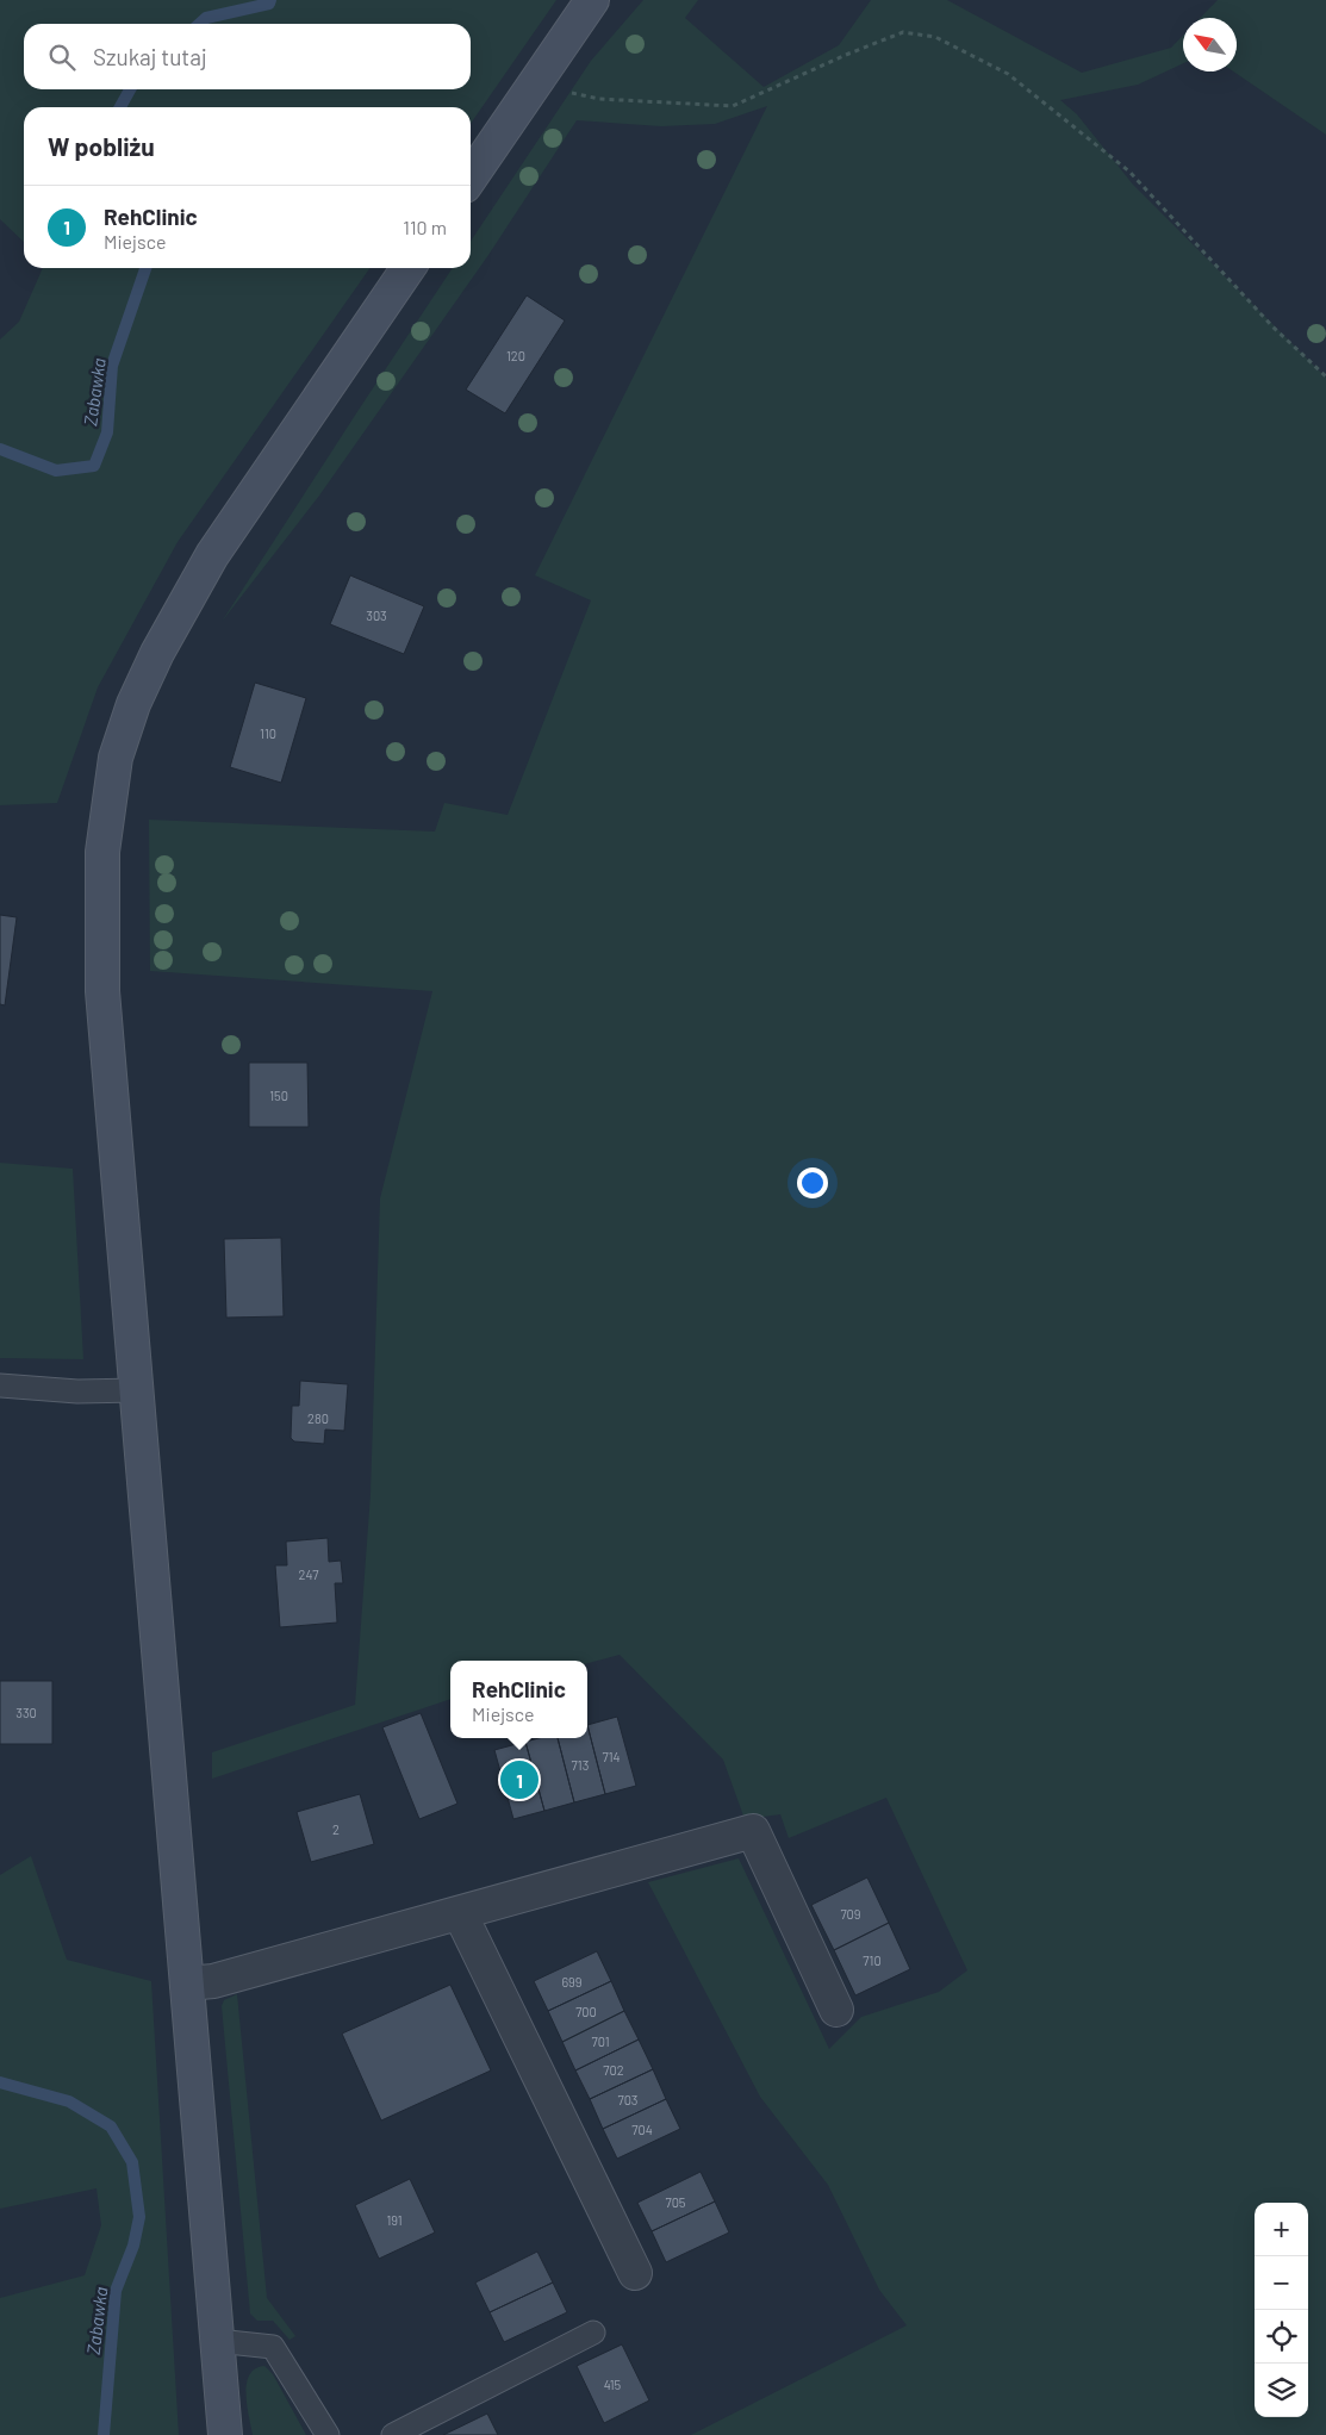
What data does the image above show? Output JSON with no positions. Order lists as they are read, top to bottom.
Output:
{
  "water": ["Zabawka"],
  "house_numbers": [
    "120",
    "303",
    "110",
    "150",
    "280",
    "247",
    "330",
    "714",
    "713",
    "2",
    "709",
    "710",
    "699",
    "700",
    "701",
    "702",
    "703",
    "704",
    "705",
    "191",
    "415"
  ],
  "north": "top left",
  "page": {
    "search": "Szukaj tutaj",
    "heading": "W pobliżu",
    "list": [
      {
        "mark": "1",
        "name": "RehClinic",
        "note": "Miejsce",
        "value": "110 m"
      }
    ],
    "popup": ["RehClinic", "Miejsce"],
    "pins": "1",
    "map_buttons": ["+", "−"]
  }
}
